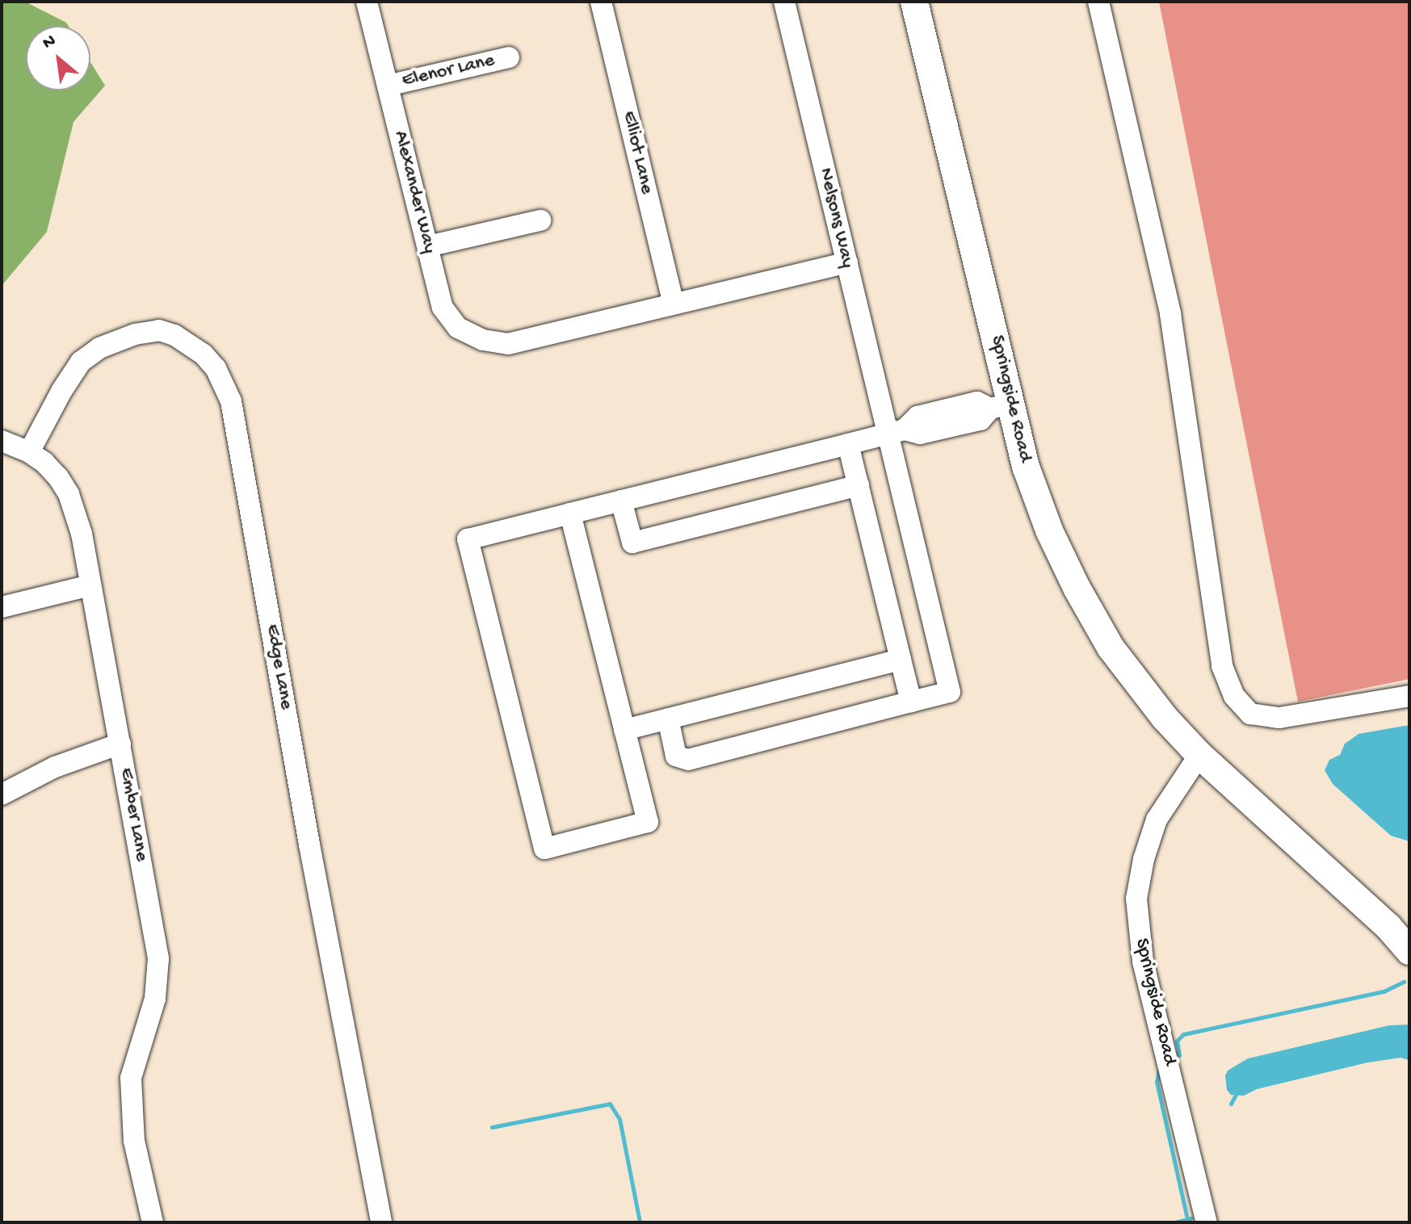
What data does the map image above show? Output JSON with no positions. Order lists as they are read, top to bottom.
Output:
{
  "streets": {
    "main road": ["Springside Road"],
    "street": [
      "Elenor Lane",
      "Elliot Lane",
      "Alexander Way",
      "Nelsons Way",
      "Edge Lane",
      "Ember Lane"
    ]
  },
  "crossings": [
    ["Elenor Lane", "Alexander Way"],
    ["Elliot Lane", "Alexander Way"],
    ["Edge Lane", "Ember Lane"]
  ],
  "north": "top left"
}
